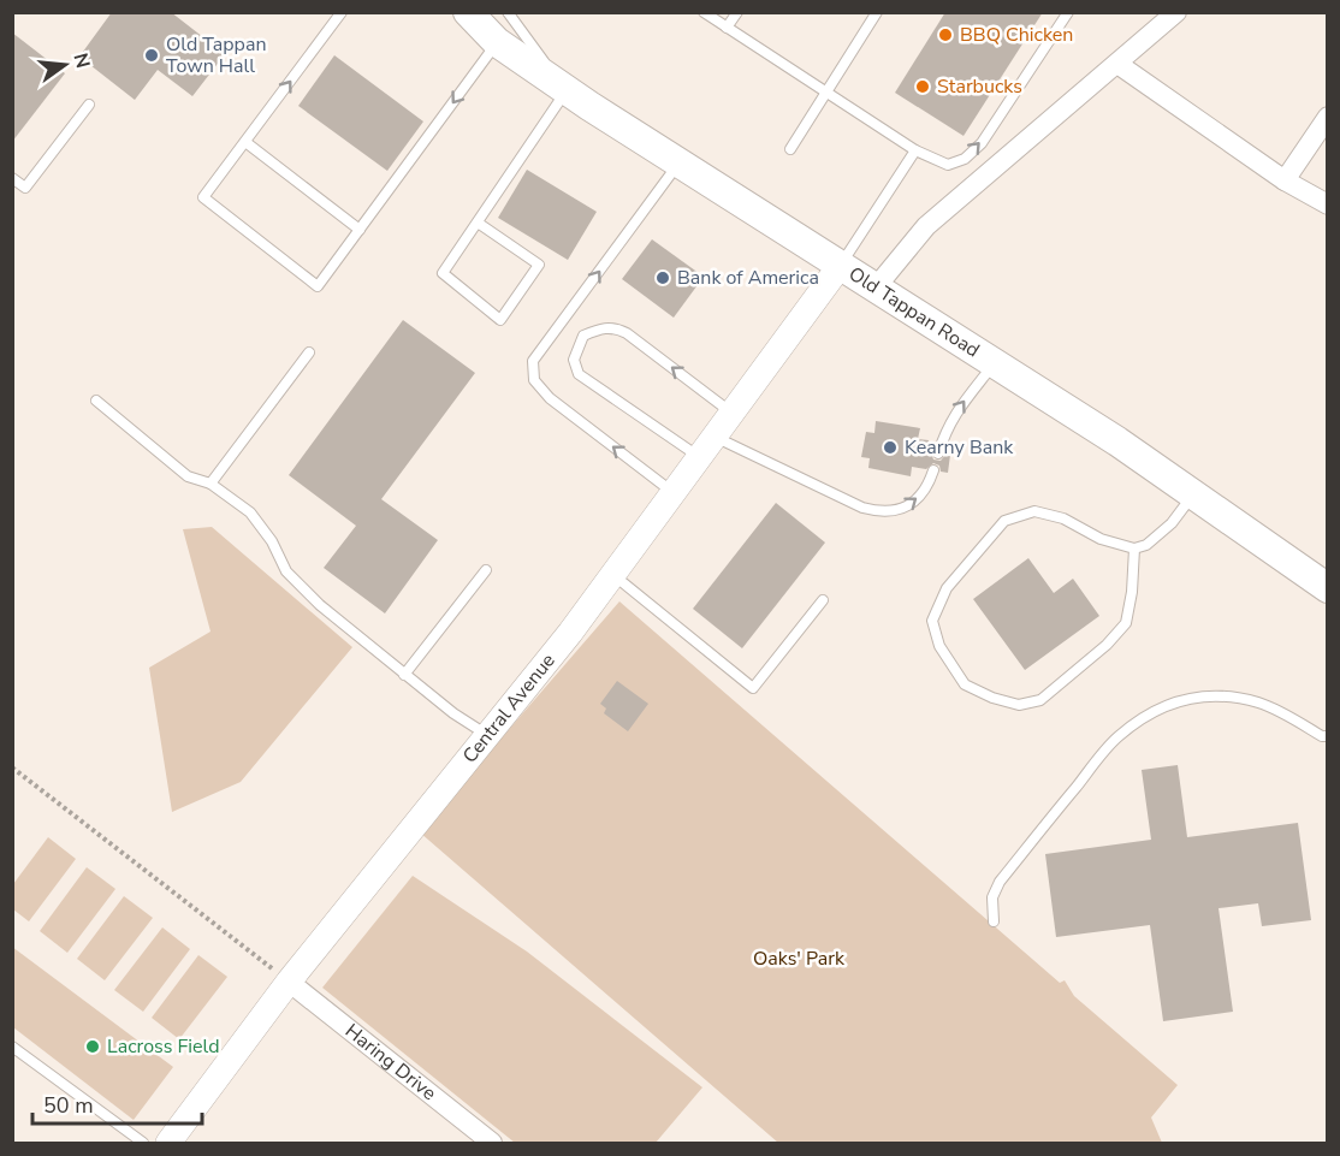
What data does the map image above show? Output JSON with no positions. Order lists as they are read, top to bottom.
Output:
{
  "streets": {
    "main road": ["Old Tappan Road"],
    "street": ["Central Avenue", "Haring Drive"]
  },
  "crossings": [
    ["Old Tappan Road", "Central Avenue"],
    ["Central Avenue", "Haring Drive"]
  ],
  "parks": ["Oaks' Park"],
  "places": [
    "BBQ Chicken",
    "Old Tappan Town Hall",
    "Starbucks",
    "Bank of America",
    "Kearny Bank",
    "Lacross Field"
  ],
  "scale_bar": "50 m",
  "north": "right"
}
